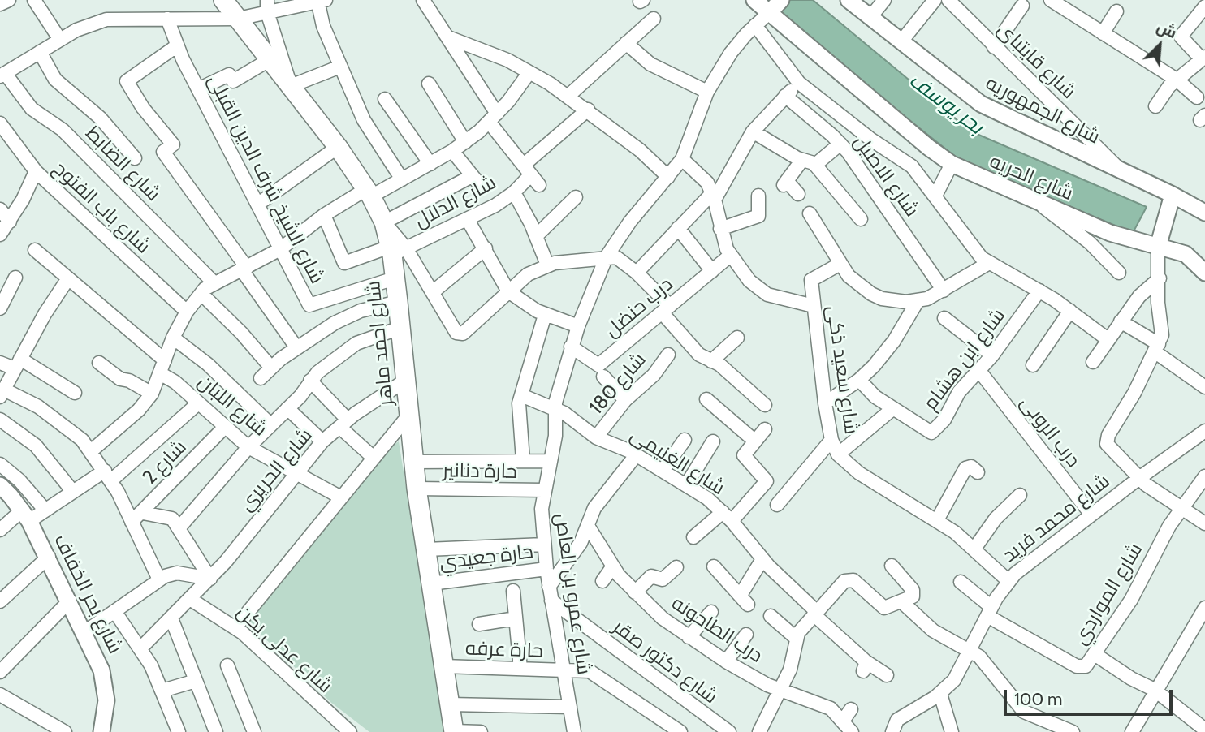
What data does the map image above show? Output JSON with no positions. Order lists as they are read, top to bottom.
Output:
{
  "streets": {
    "main road": ["شارع احمد ماهر"],
    "street": [
      "شارع قايتباى",
      "شارع الجمهوريه",
      "شارع الضابط",
      "شارع الاصيل",
      "شارع الحريه",
      "شارع الشيخ شرف الدين القبلى",
      "شارع الدلال",
      "شارع باب الفتوح",
      "درب حنضل",
      "شارع ابن هشام",
      "شارع سعيد ذكى",
      "شارع 180",
      "شارع اللبان",
      "درب الروبى",
      "شارع الغنيمى",
      "شارع 2",
      "شارع الحريري",
      "حارة دنانير",
      "شارع محمد فريد",
      "حارة جعيدي",
      "شارع بحر الخفاف",
      "شارع عمرو بن العاص",
      "شارع المواردي",
      "درب الطاحونه",
      "شارع عدلى يكن",
      "حارة عرفه",
      "شارع دكتور صقر"
    ]
  },
  "crossings": [
    ["شارع قايتباى", "شارع الجمهوريه"],
    ["شارع الحريه", "شارع عمرو بن العاص"],
    ["شارع الشيخ شرف الدين القبلى", "شارع احمد ماهر"],
    ["شارع الدلال", "شارع احمد ماهر"],
    ["درب حنضل", "شارع عمرو بن العاص"],
    ["شارع احمد ماهر", "شارع الحريري"],
    ["شارع احمد ماهر", "حارة دنانير"],
    ["شارع احمد ماهر", "حارة جعيدي"],
    ["شارع احمد ماهر", "حارة عرفه"],
    ["شارع ابن هشام", "درب الروبى"],
    ["شارع سعيد ذكى", "شارع محمد فريد"],
    ["شارع 180", "شارع الغنيمى"],
    ["شارع اللبان", "شارع 2"],
    ["شارع اللبان", "شارع الحريري"],
    ["درب الروبى", "شارع محمد فريد"],
    ["شارع الغنيمى", "شارع عمرو بن العاص"],
    ["شارع الحريري", "شارع عدلى يكن"],
    ["حارة دنانير", "شارع عمرو بن العاص"],
    ["شارع محمد فريد", "شارع المواردي"],
    ["حارة جعيدي", "شارع عمرو بن العاص"],
    ["شارع عمرو بن العاص", "حارة عرفه"],
    ["شارع عمرو بن العاص", "شارع دكتور صقر"]
  ],
  "water": ["بحر يوسف"],
  "scale_bar": "100 m",
  "north": "top right"
}
